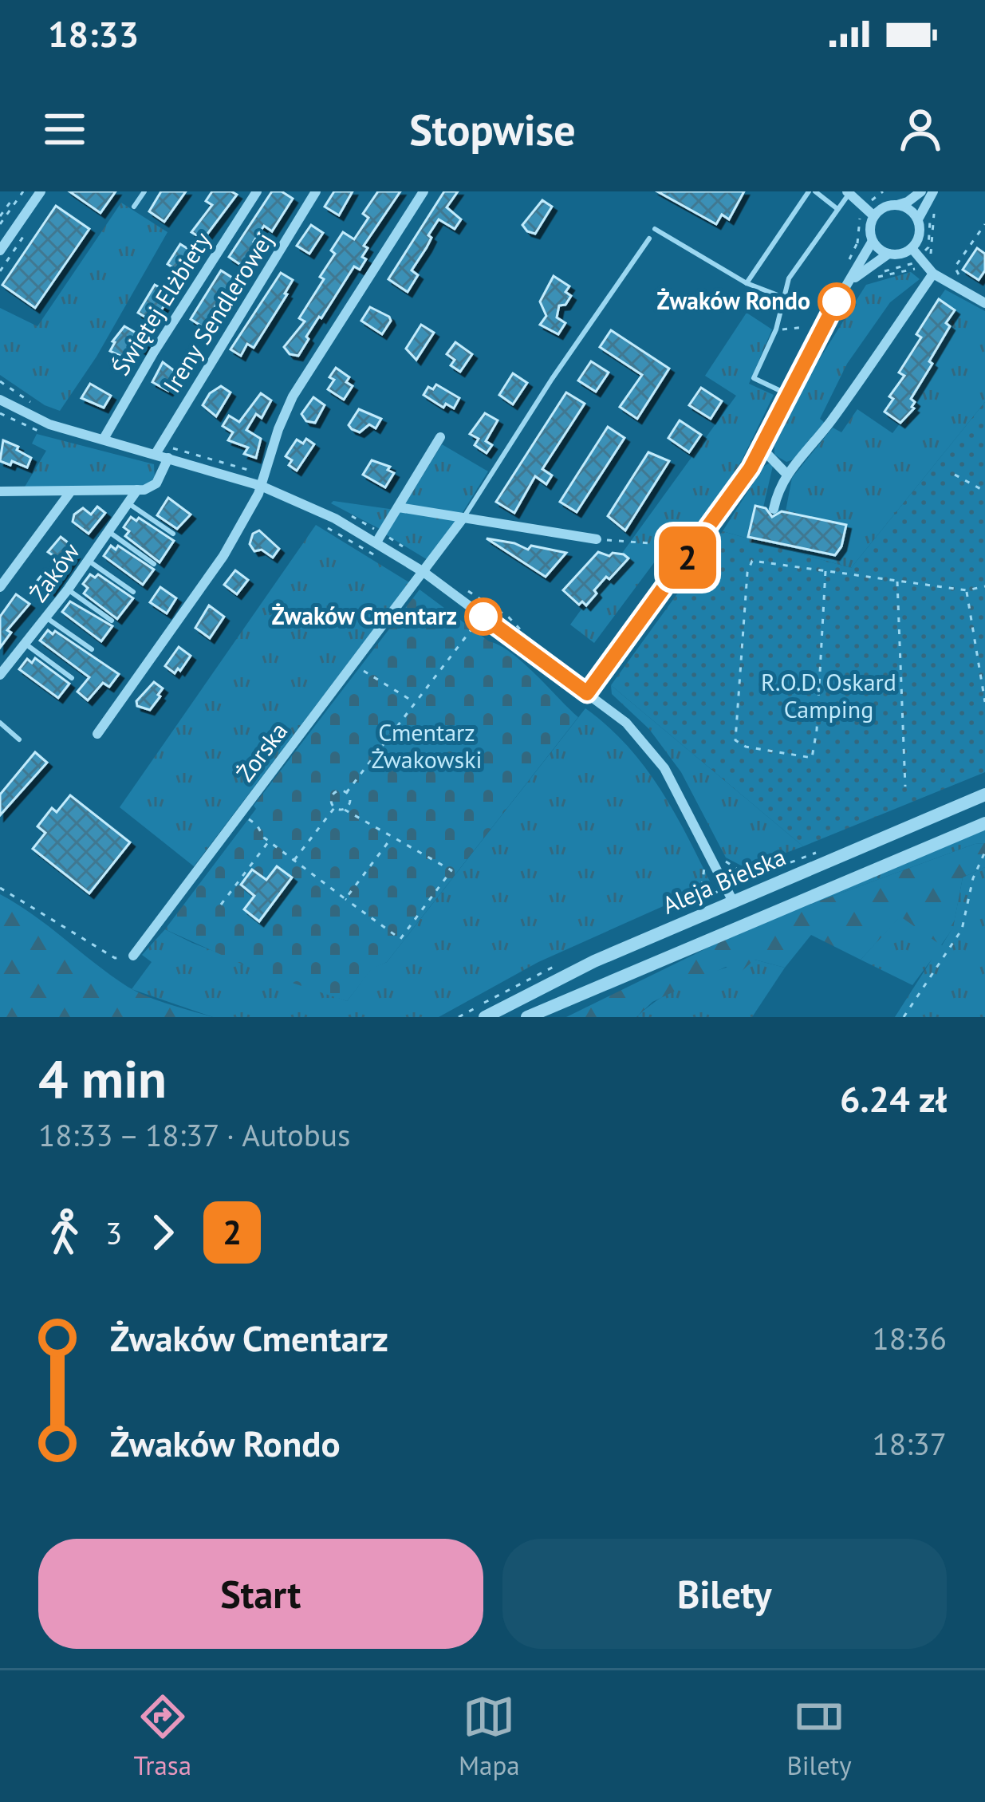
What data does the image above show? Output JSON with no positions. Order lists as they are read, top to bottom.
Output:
{
  "streets": {
    "street": [
      "Świętej Elżbiety",
      "Ireny Sendlerowej",
      "Żaków",
      "Żorska",
      "Aleja Bielska"
    ]
  },
  "parks": ["R.O.D. Oskard Camping", "Cmentarz Żwakowski"],
  "places": ["Żwaków Rondo", "Żwaków Cmentarz"],
  "lines": ["bus line 2"],
  "page": {
    "status": "18:33",
    "header": "Stopwise",
    "on_map": "2",
    "heading": ["4 min", "18:33 – 18:37 · Autobus", "6.24 zł"],
    "legs": ["3", "2"],
    "list": [
      {
        "name": "Żwaków Cmentarz",
        "value": "18:36"
      },
      {
        "name": "Żwaków Rondo",
        "value": "18:37"
      }
    ],
    "buttons": ["Start", "Bilety"],
    "tabs": ["Trasa", "Mapa", "Bilety"]
  }
}
